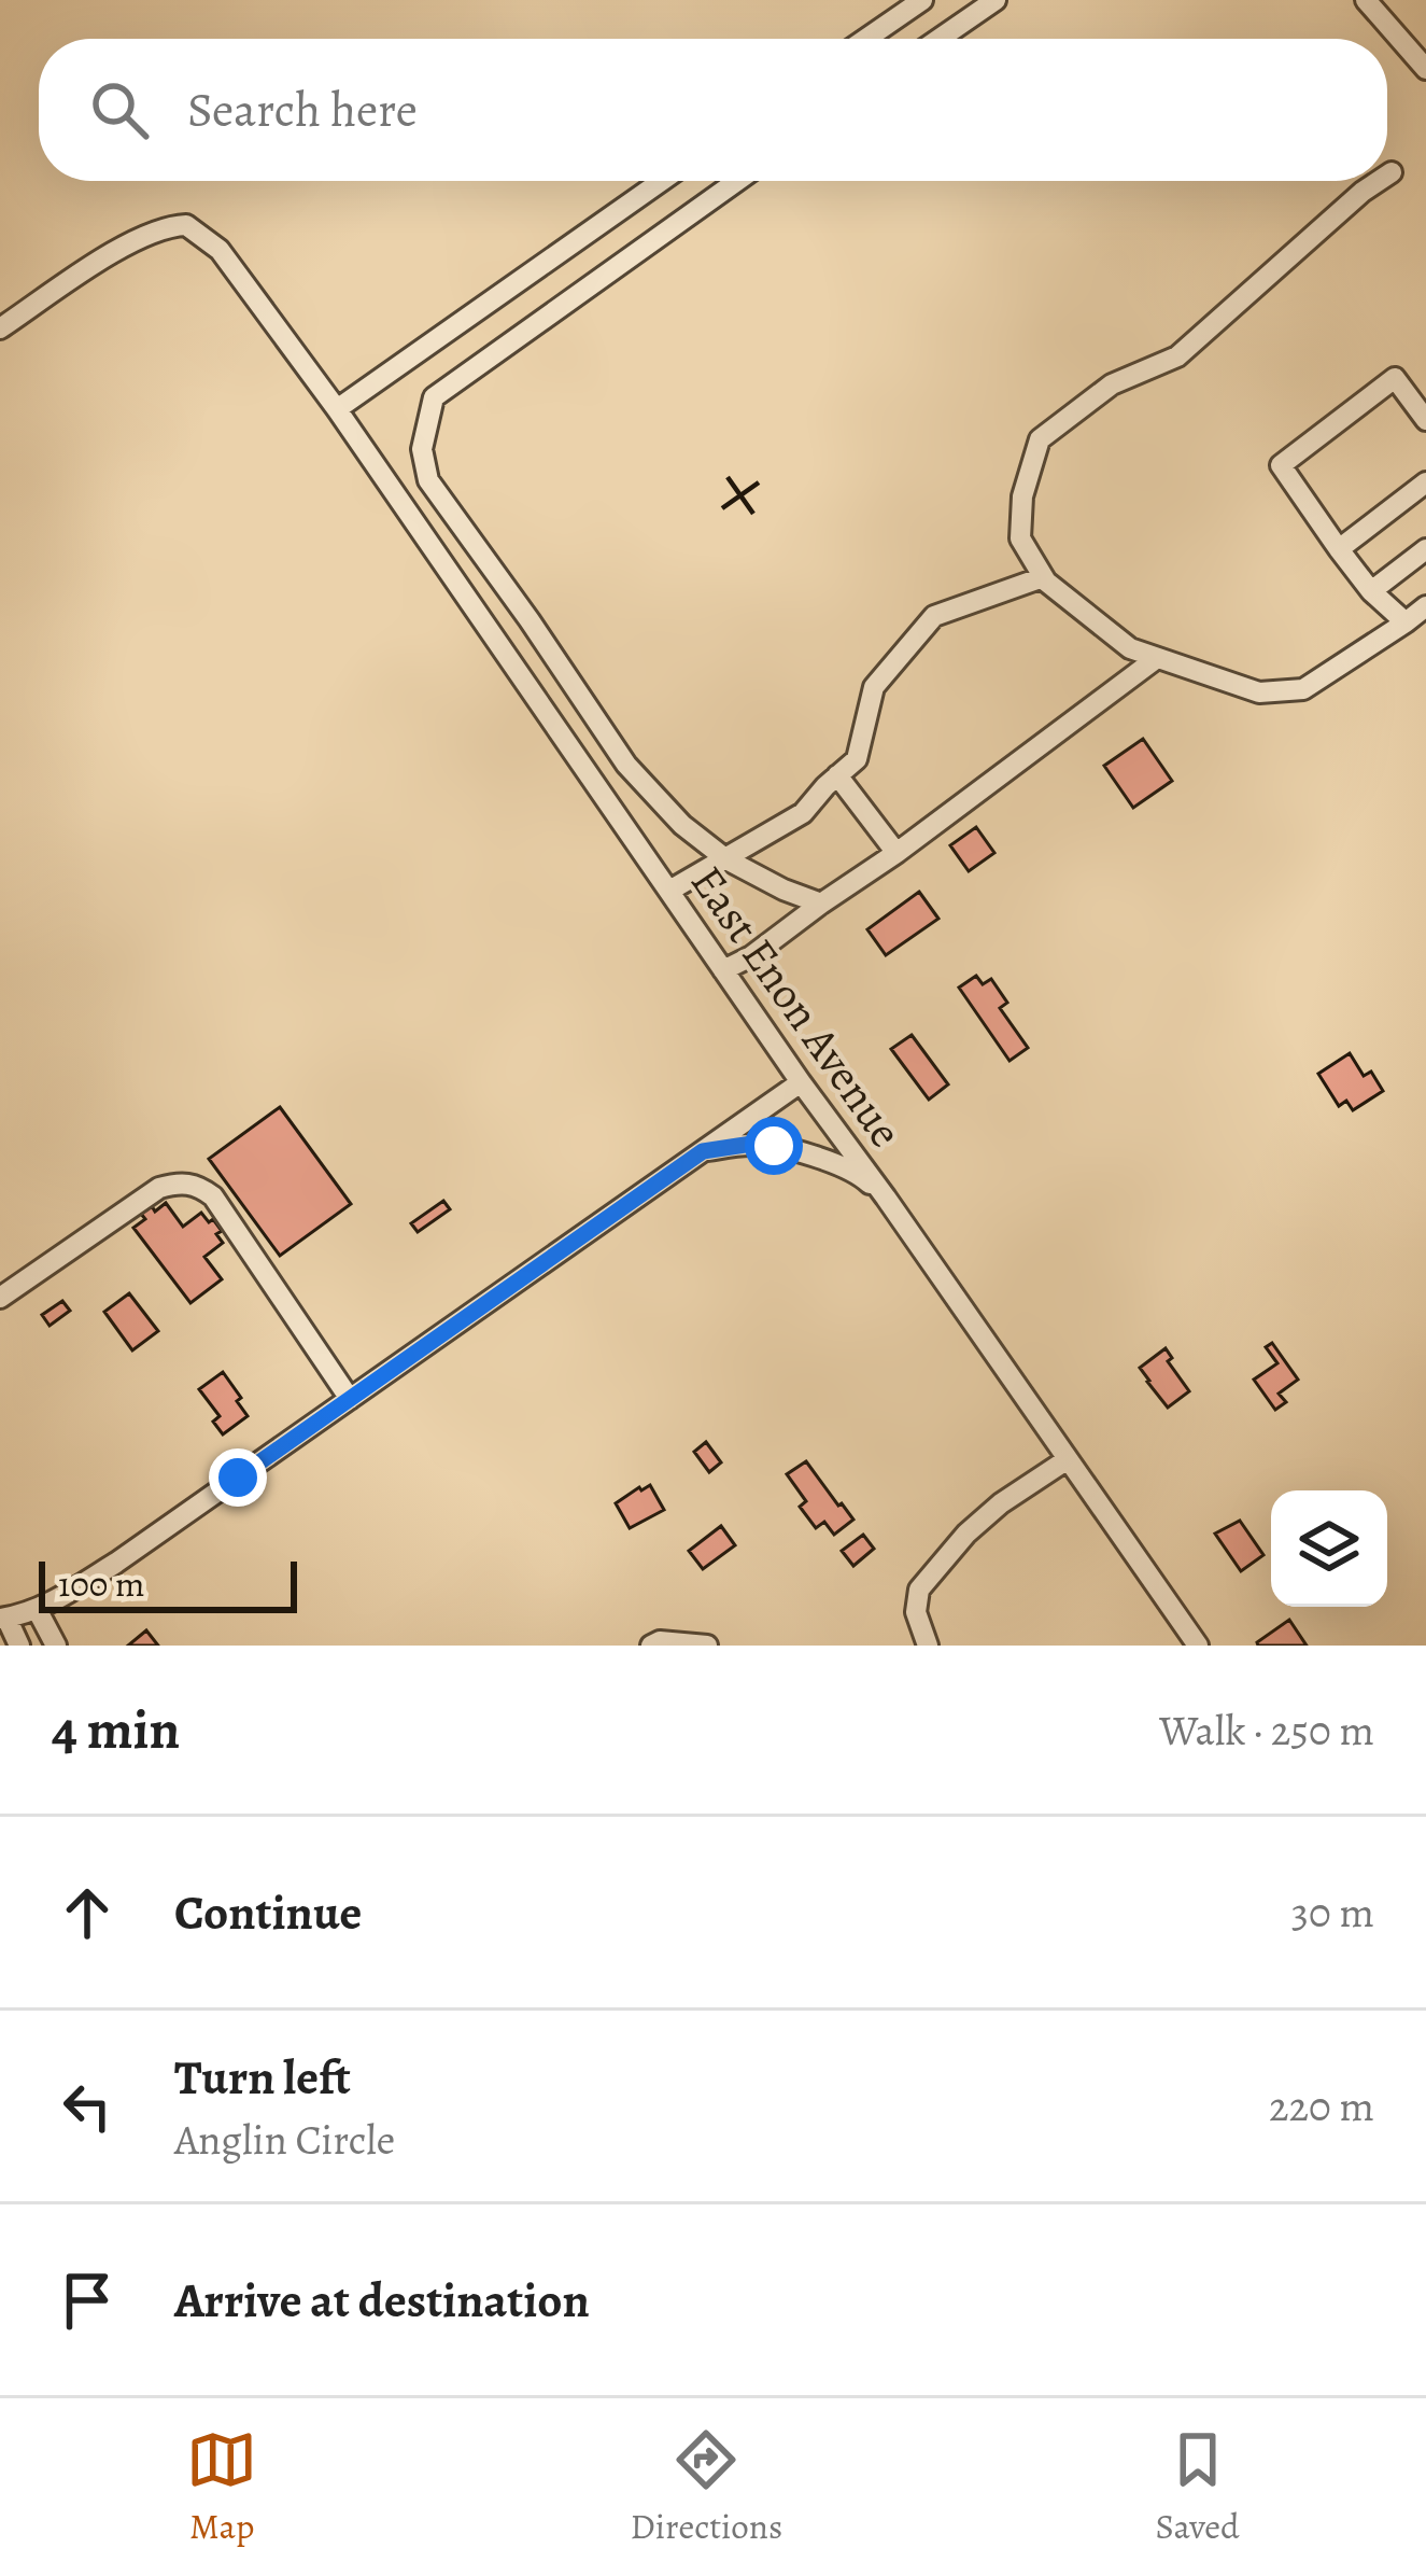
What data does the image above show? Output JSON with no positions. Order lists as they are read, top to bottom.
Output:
{
  "streets": {
    "street": ["East Enon Avenue"]
  },
  "scale_bar": "100 m",
  "page": {
    "search": "Search here",
    "scale": "100 m",
    "heading": ["4 min", "Walk · 250 m"],
    "list": [
      ["Continue", "30 m"],
      ["Turn left", "Anglin Circle", "220 m"],
      "Arrive at destination"
    ],
    "nav": ["Map", "Directions", "Saved"]
  }
}
